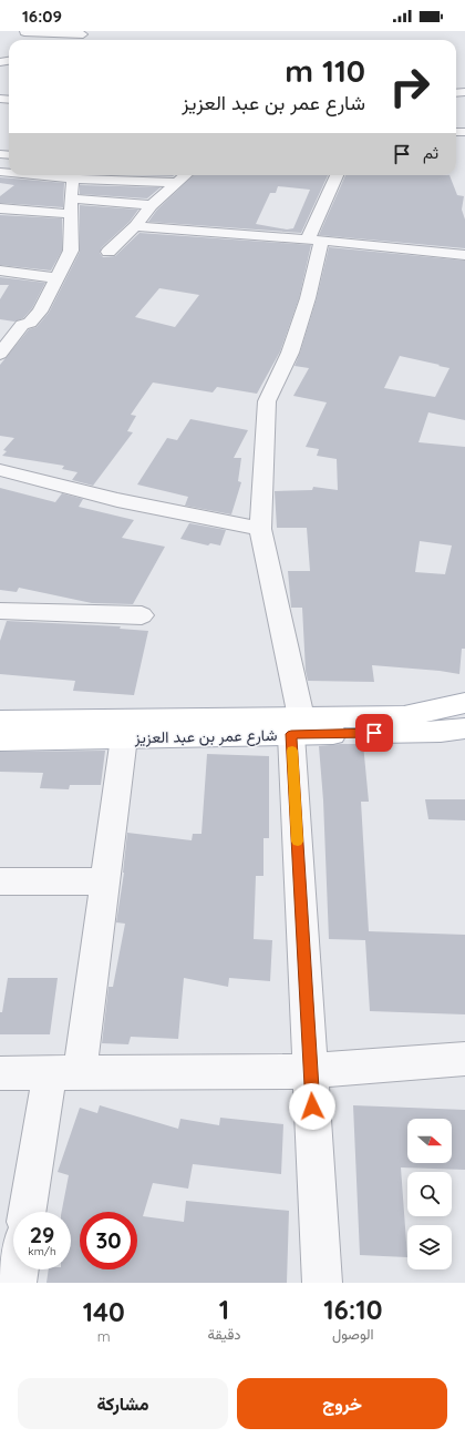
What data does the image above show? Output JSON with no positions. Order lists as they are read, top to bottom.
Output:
{
  "streets": {
    "main road": ["شارع عمر بن عبد العزيز"]
  },
  "north": "right",
  "page": {
    "status": "16:09",
    "turn": ["110 m", "شارع عمر بن عبد العزيز"],
    "then": "ثم",
    "speed": "29 km/h",
    "limit": "30",
    "eta": [
      "16:10",
      "الوصول",
      "1",
      "دقيقة",
      "140",
      "m"
    ],
    "buttons": ["خروج", "مشاركة"]
  }
}
